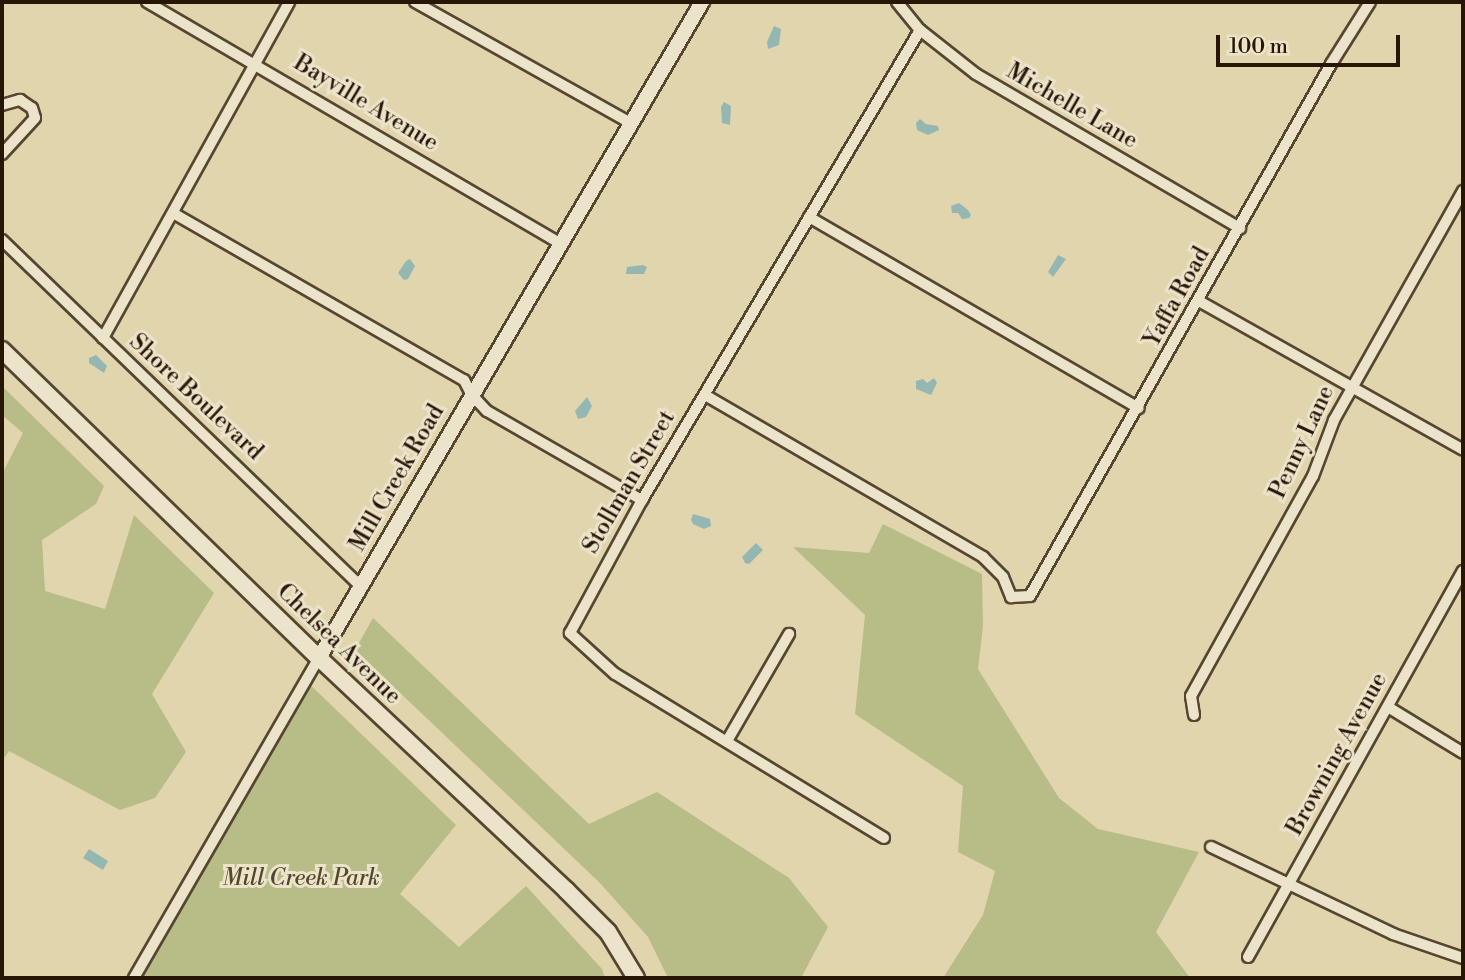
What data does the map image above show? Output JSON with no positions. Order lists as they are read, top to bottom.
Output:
{
  "streets": {
    "main road": ["Chelsea Avenue"],
    "street": [
      "Bayville Avenue",
      "Michelle Lane",
      "Yaffa Road",
      "Shore Boulevard",
      "Penny Lane",
      "Mill Creek Road",
      "Stollman Street",
      "Browning Avenue"
    ]
  },
  "crossings": [
    ["Bayville Avenue", "Mill Creek Road"],
    ["Michelle Lane", "Yaffa Road"],
    ["Michelle Lane", "Stollman Street"],
    ["Yaffa Road", "Stollman Street"],
    ["Shore Boulevard", "Mill Creek Road"],
    ["Mill Creek Road", "Chelsea Avenue"]
  ],
  "parks": ["Mill Creek Park"],
  "scale_bar": "100 m"
}
